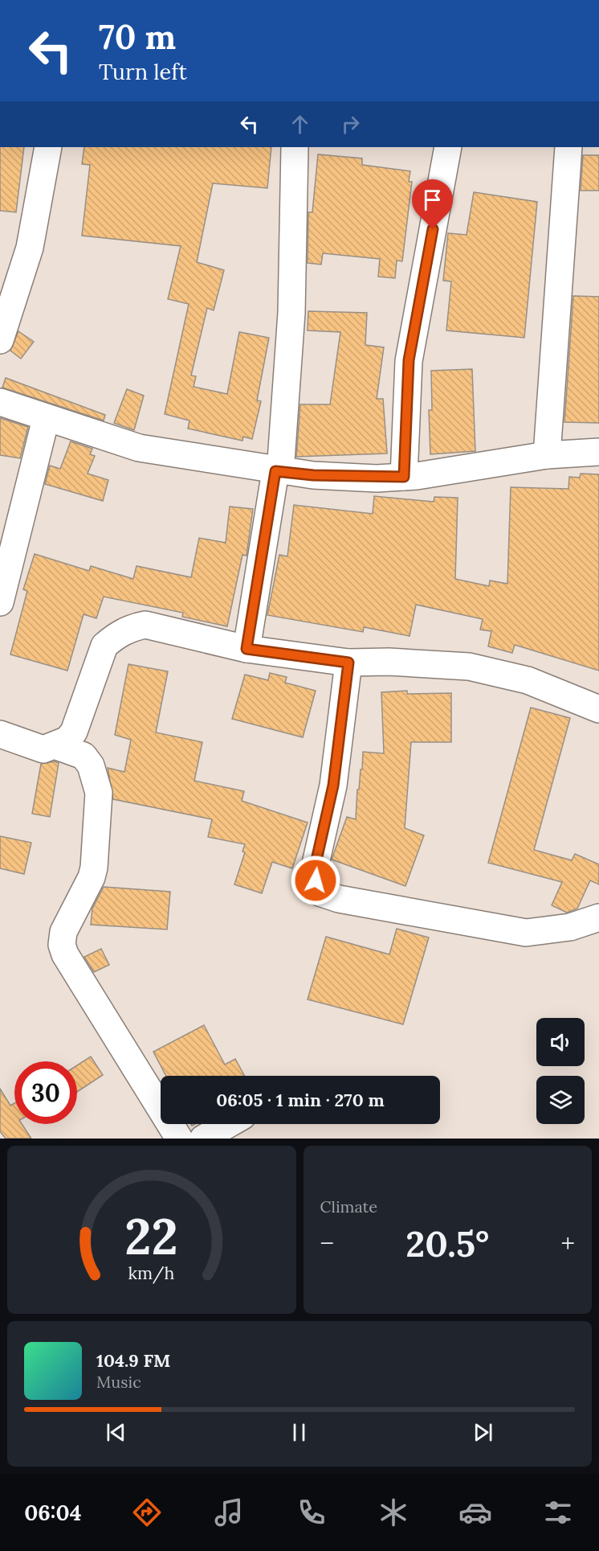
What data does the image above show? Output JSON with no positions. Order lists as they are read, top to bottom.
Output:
{
  "page": {
    "turn": ["70 m", "Turn left"],
    "limit": "30",
    "trip": "06:05 · 1 min · 270 m",
    "tile": "Climate",
    "heat": ["−", "20.5°", "+"],
    "song": ["104.9 FM", "Music"],
    "tabs": "06:04",
    "gauge": ["22", "km/h"]
  }
}
